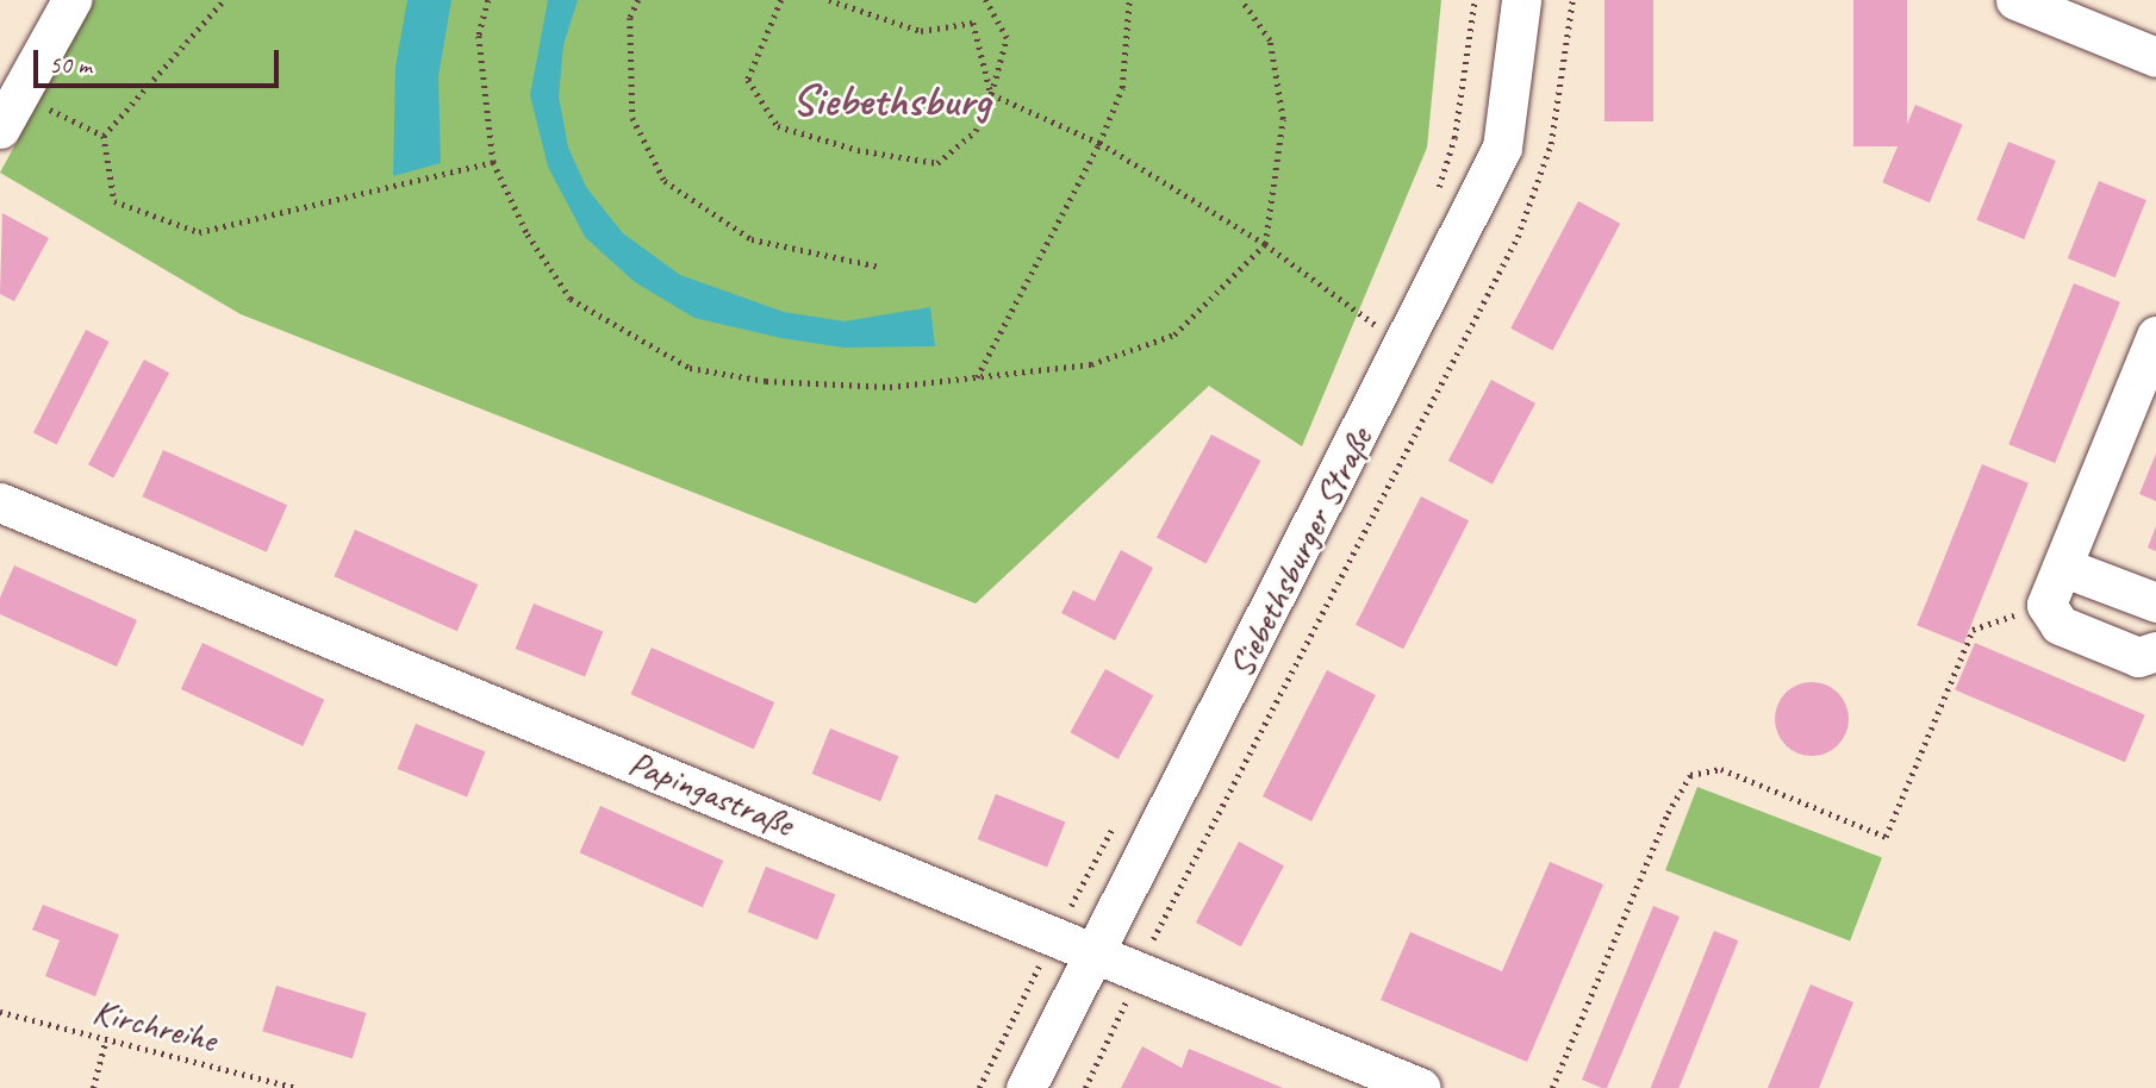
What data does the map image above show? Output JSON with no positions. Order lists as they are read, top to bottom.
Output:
{
  "streets": {
    "street": ["Siebethsburger Straße", "Papingastraße"],
    "path": ["Kirchreihe"]
  },
  "crossings": [
    ["Siebethsburger Straße", "Papingastraße"]
  ],
  "districts": ["Siebethsburg"],
  "scale_bar": "50 m"
}
